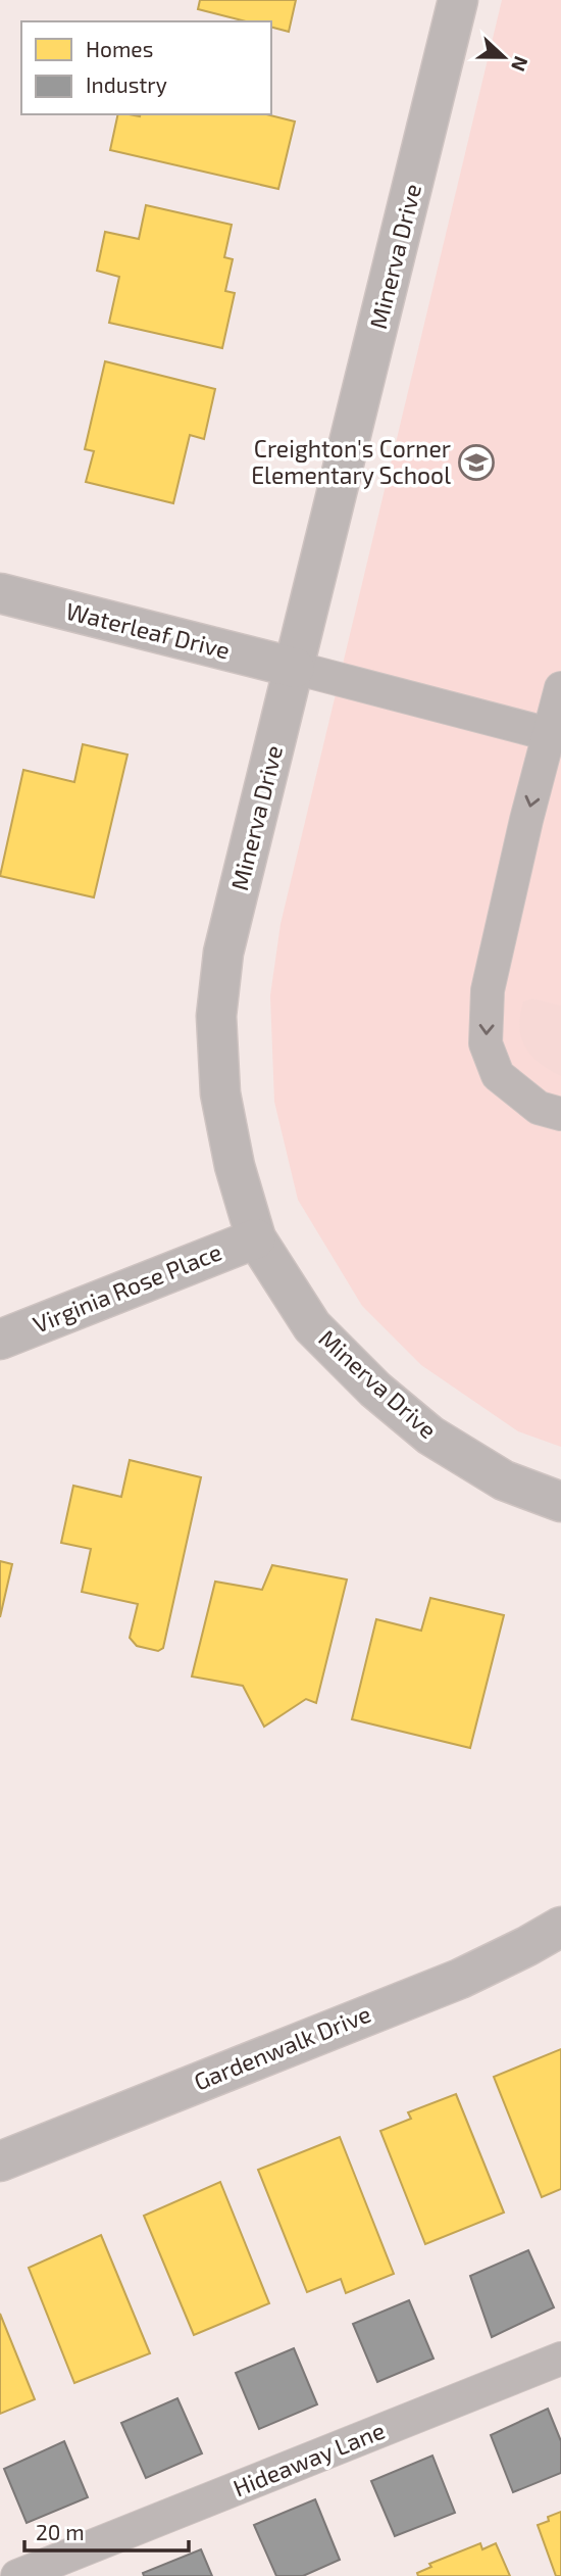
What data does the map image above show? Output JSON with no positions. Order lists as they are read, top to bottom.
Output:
{
  "streets": {
    "street": [
      "Minerva Drive",
      "Waterleaf Drive",
      "Virginia Rose Place",
      "Gardenwalk Drive"
    ],
    "lane": ["Hideaway Lane"]
  },
  "crossings": [
    ["Minerva Drive", "Waterleaf Drive"],
    ["Minerva Drive", "Virginia Rose Place"]
  ],
  "places": {
    "school or university": ["Creighton's Corner Elementary School"]
  },
  "legend": ["Homes", "Industry"],
  "scale_bar": "20 m",
  "north": "right"
}
